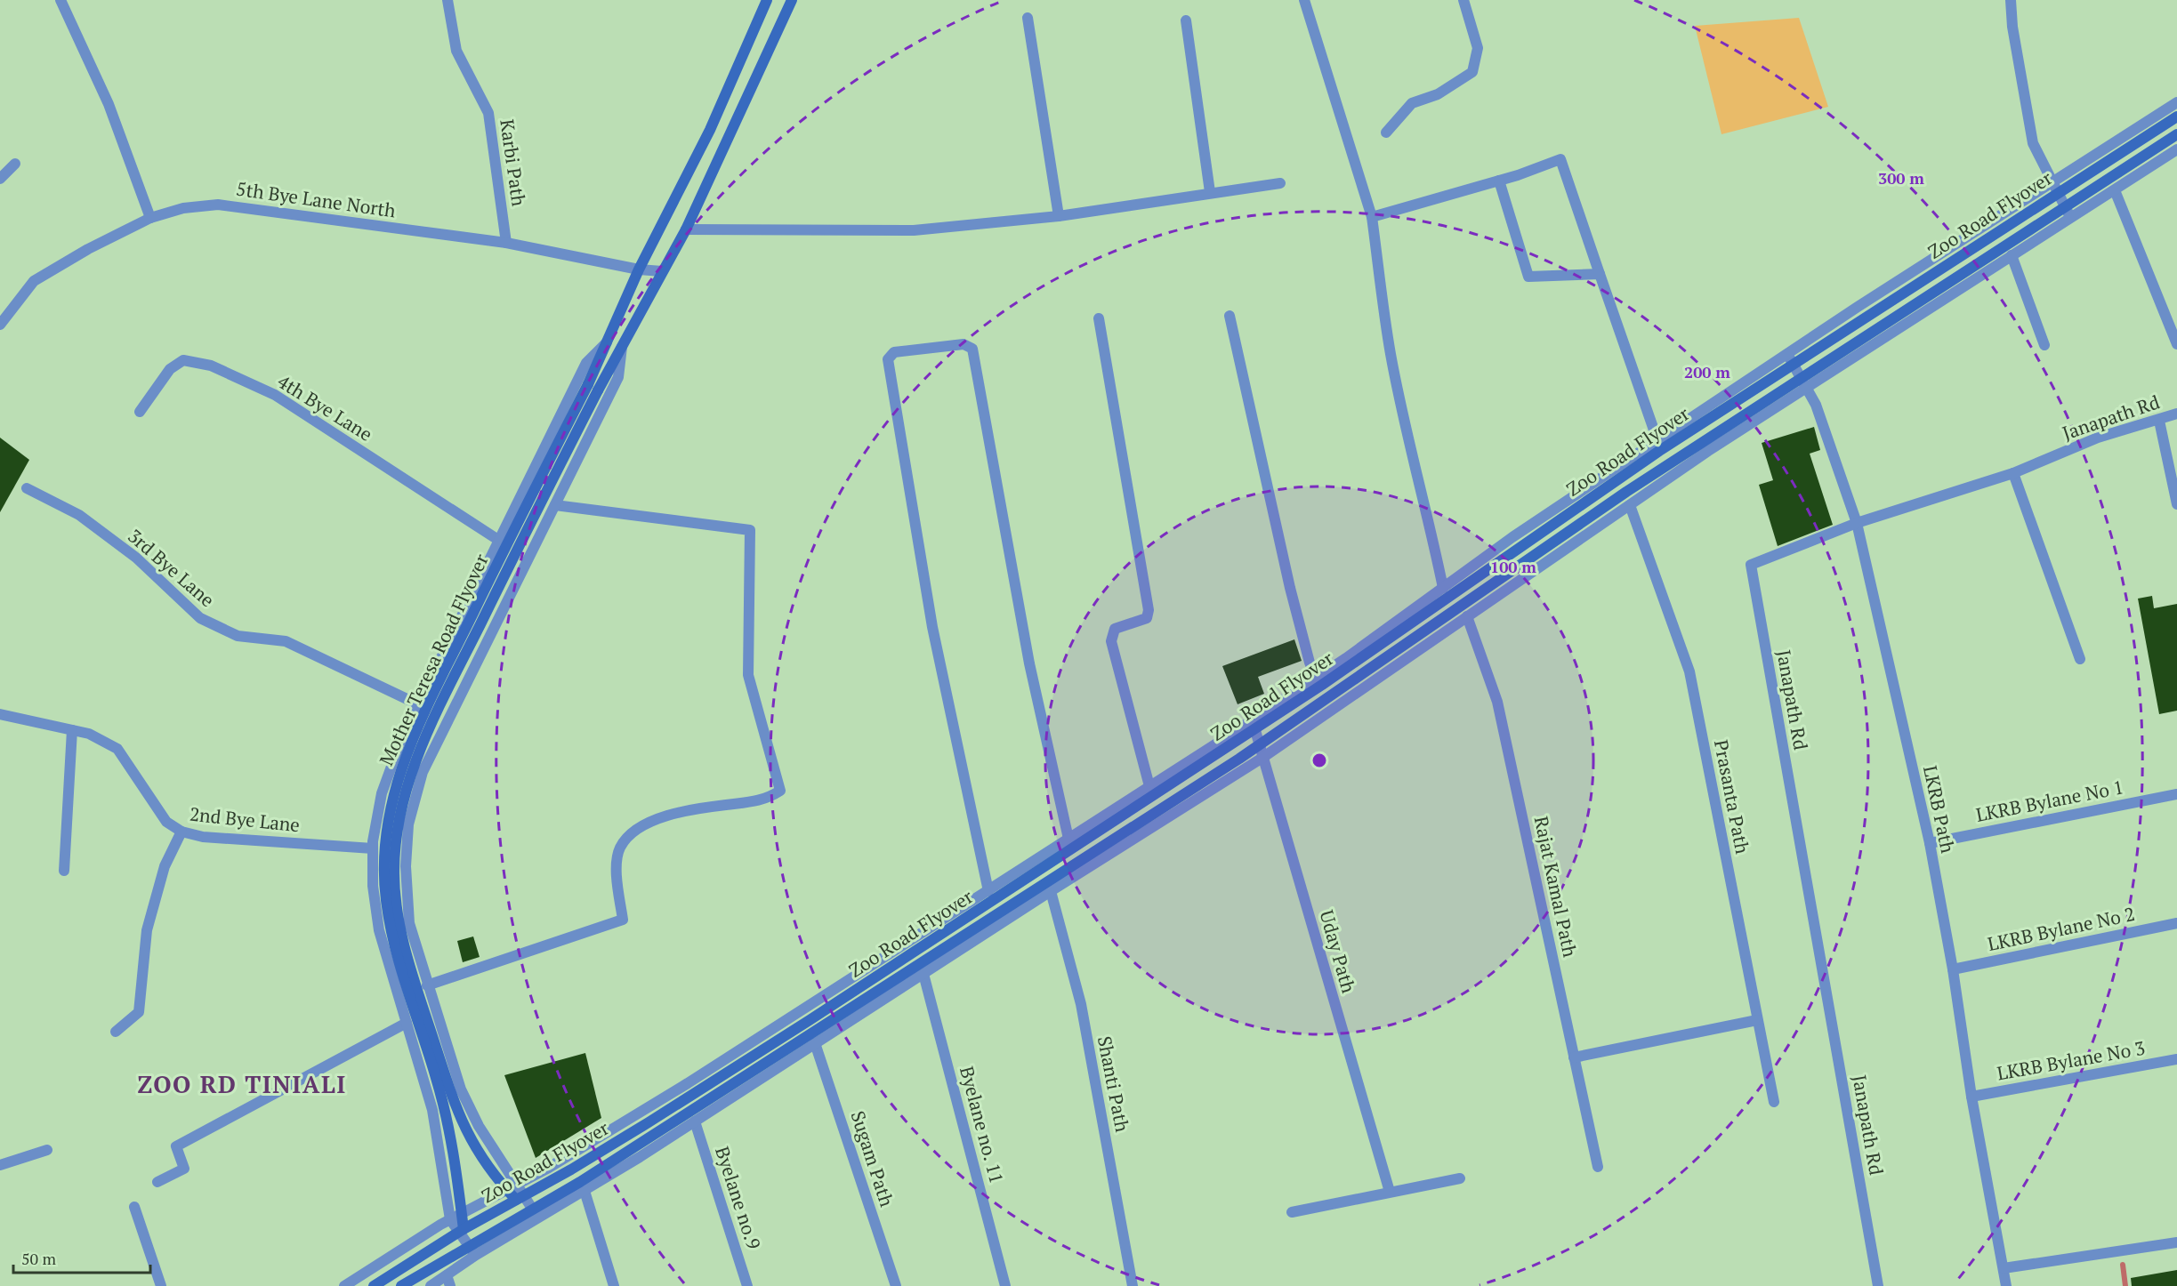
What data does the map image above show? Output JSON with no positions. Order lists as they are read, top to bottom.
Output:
{
  "streets": {
    "main road": ["Zoo Road Flyover", "Mother Teresa Road Flyover"],
    "street": [
      "Karbi Path",
      "5th Bye Lane North",
      "4th Bye Lane",
      "Janapath Rd",
      "3rd Bye Lane",
      "Prasanta Path",
      "LKRB Bylane No 1",
      "LKRB Path",
      "2nd Bye Lane",
      "Rajat Kamal Path",
      "LKRB Bylane No 2",
      "Uday Path",
      "LKRB Bylane No 3",
      "Shanti Path",
      "Byelane no. 11",
      "Sugam Path",
      "Byelane no.9"
    ]
  },
  "crossings": [
    ["Karbi Path", "5th Bye Lane North"],
    ["5th Bye Lane North", "Mother Teresa Road Flyover"],
    ["Zoo Road Flyover", "Mother Teresa Road Flyover"],
    ["Janapath Rd", "LKRB Path"],
    ["LKRB Bylane No 1", "LKRB Path"],
    ["LKRB Path", "LKRB Bylane No 2"],
    ["LKRB Path", "LKRB Bylane No 3"]
  ],
  "districts": ["ZOO RD TINIALI"],
  "scale_bar": "50 m",
  "rings": ["300 m", "200 m", "100 m"]
}
